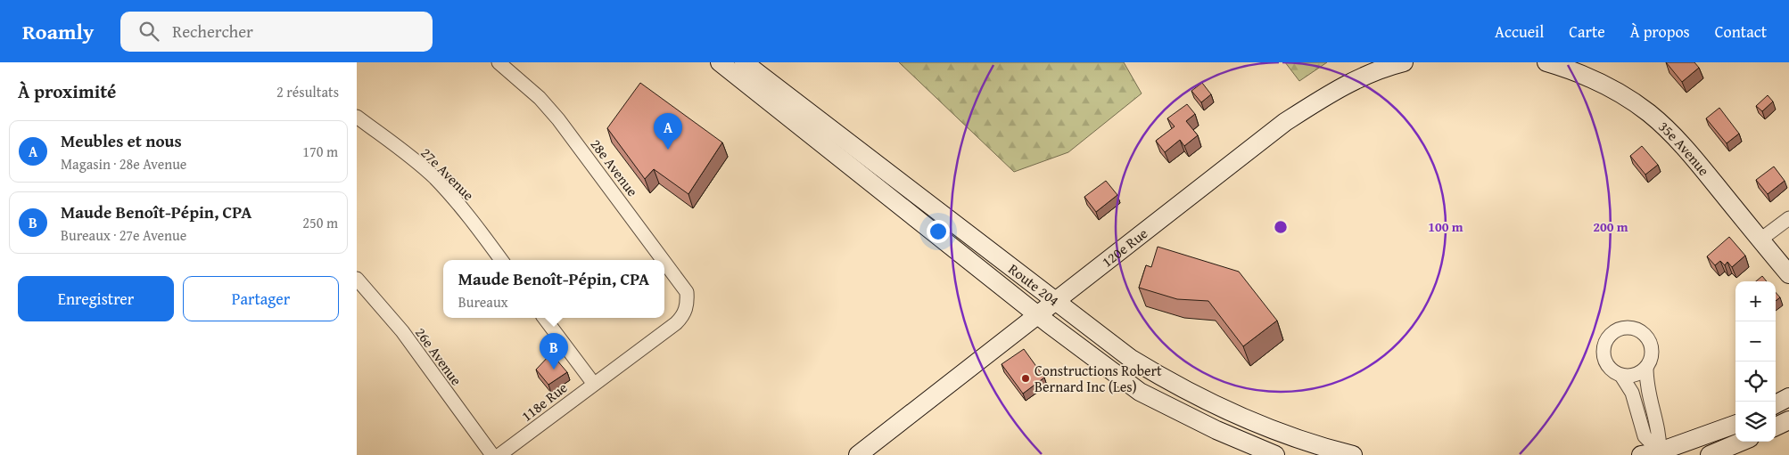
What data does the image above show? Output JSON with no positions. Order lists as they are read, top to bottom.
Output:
{
  "streets": {
    "main road": ["35e Avenue", "120e Rue", "Route 204"],
    "street": [
      "28e Avenue",
      "27e Avenue",
      "26e Avenue",
      "118e Rue"
    ]
  },
  "crossings": [
    ["28e Avenue", "118e Rue"],
    ["120e Rue", "Route 204"]
  ],
  "places": ["Constructions Robert Bernard Inc (Les)"],
  "page": {
    "header": "Roamly",
    "search": "Rechercher",
    "nav": [
      "Accueil",
      "Carte",
      "À propos",
      "Contact"
    ],
    "heading": ["À proximité", "2 résultats"],
    "pins": ["A", "B"],
    "list": [
      {
        "mark": "A",
        "name": "Meubles et nous",
        "note": "Magasin · 28e Avenue",
        "value": "170 m"
      },
      {
        "mark": "B",
        "name": "Maude Benoît-Pépin, CPA",
        "note": "Bureaux · 27e Avenue",
        "value": "250 m"
      }
    ],
    "popup": ["Maude Benoît-Pépin, CPA", "Bureaux"],
    "buttons": ["Enregistrer", "Partager"],
    "map_buttons": ["+", "−"]
  },
  "rings": ["100 m", "200 m"]
}
